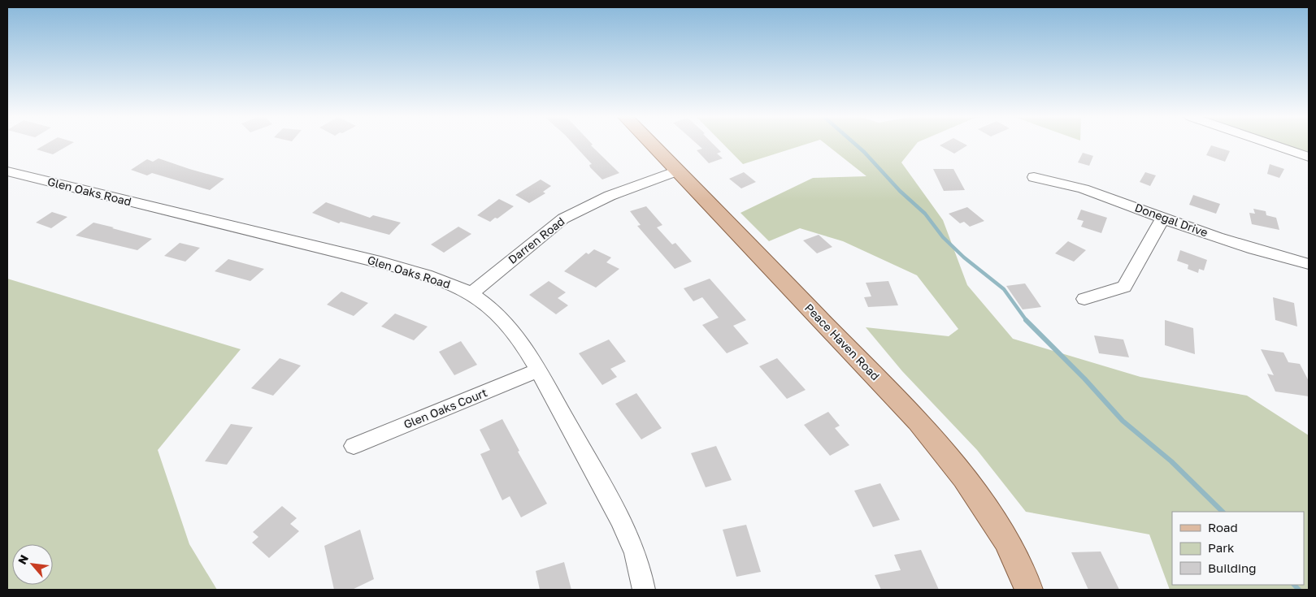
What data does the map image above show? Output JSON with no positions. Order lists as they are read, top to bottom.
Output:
{
  "streets": {
    "main road": ["Peace Haven Road"],
    "street": [
      "Glen Oaks Road",
      "Donegal Drive",
      "Darren Road",
      "Glen Oaks Court"
    ]
  },
  "crossings": [
    ["Glen Oaks Road", "Darren Road"],
    ["Glen Oaks Road", "Glen Oaks Court"],
    ["Darren Road", "Peace Haven Road"]
  ],
  "legend": ["Road", "Park", "Building"],
  "north": "top left"
}
